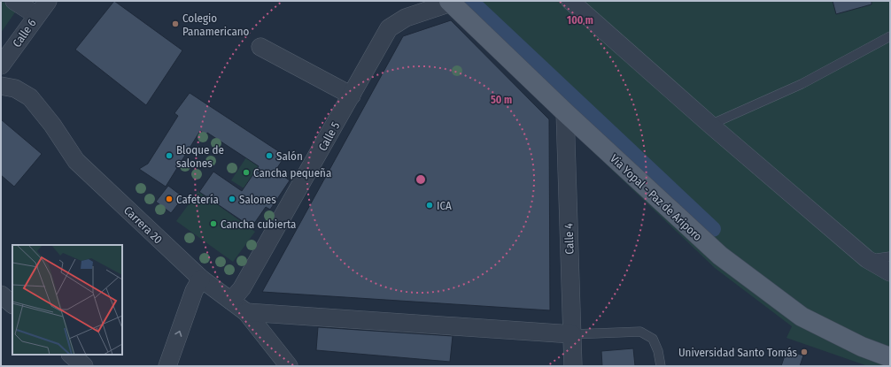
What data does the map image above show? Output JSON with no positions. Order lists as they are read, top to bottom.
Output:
{
  "streets": {
    "main road": ["Via Yopal - Paz de Ariporo"],
    "street": [
      "Calle 6",
      "Calle 5",
      "Carrera 20",
      "Calle 4"
    ]
  },
  "crossings": [
    ["Calle 5", "Via Yopal - Paz de Ariporo"],
    ["Calle 5", "Carrera 20"],
    ["Via Yopal - Paz de Ariporo", "Calle 4"]
  ],
  "places": [
    "Colegio Panamericano",
    "Bloque de salones",
    "Salón",
    "Cancha pequeña",
    "Cafetería",
    "Salones",
    "ICA",
    "Cancha cubierta",
    "Universidad Santo Tomás"
  ],
  "rings": ["100 m", "50 m"]
}
